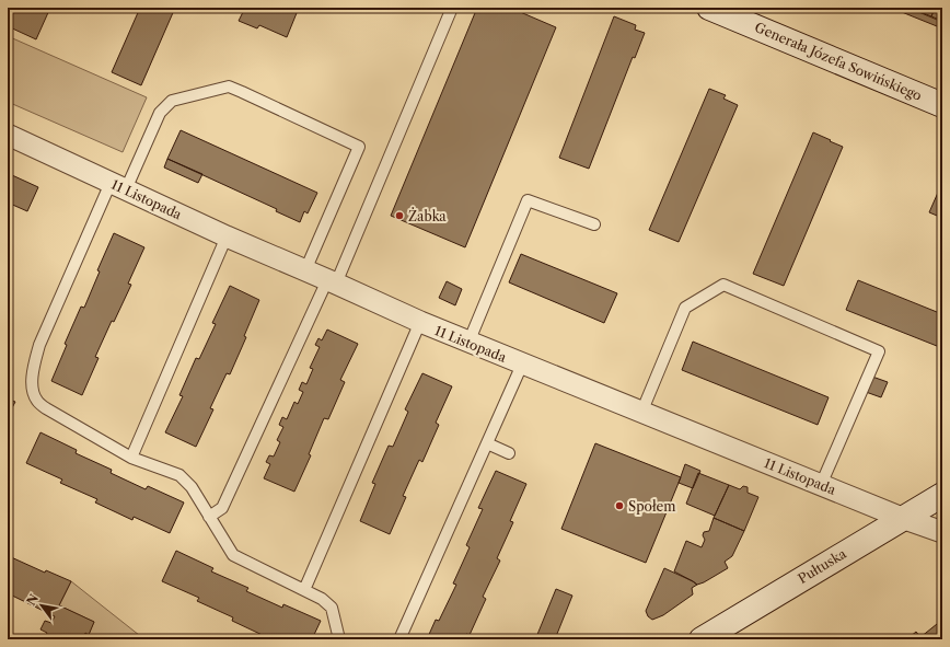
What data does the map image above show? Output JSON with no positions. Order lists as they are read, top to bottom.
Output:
{
  "streets": {
    "street": ["Generała Józefa Sowińskiego", "11 Listopada", "Pułtuska"]
  },
  "crossings": [
    ["11 Listopada", "Pułtuska"]
  ],
  "places": ["Żabka", "Społem"],
  "north": "top left"
}
